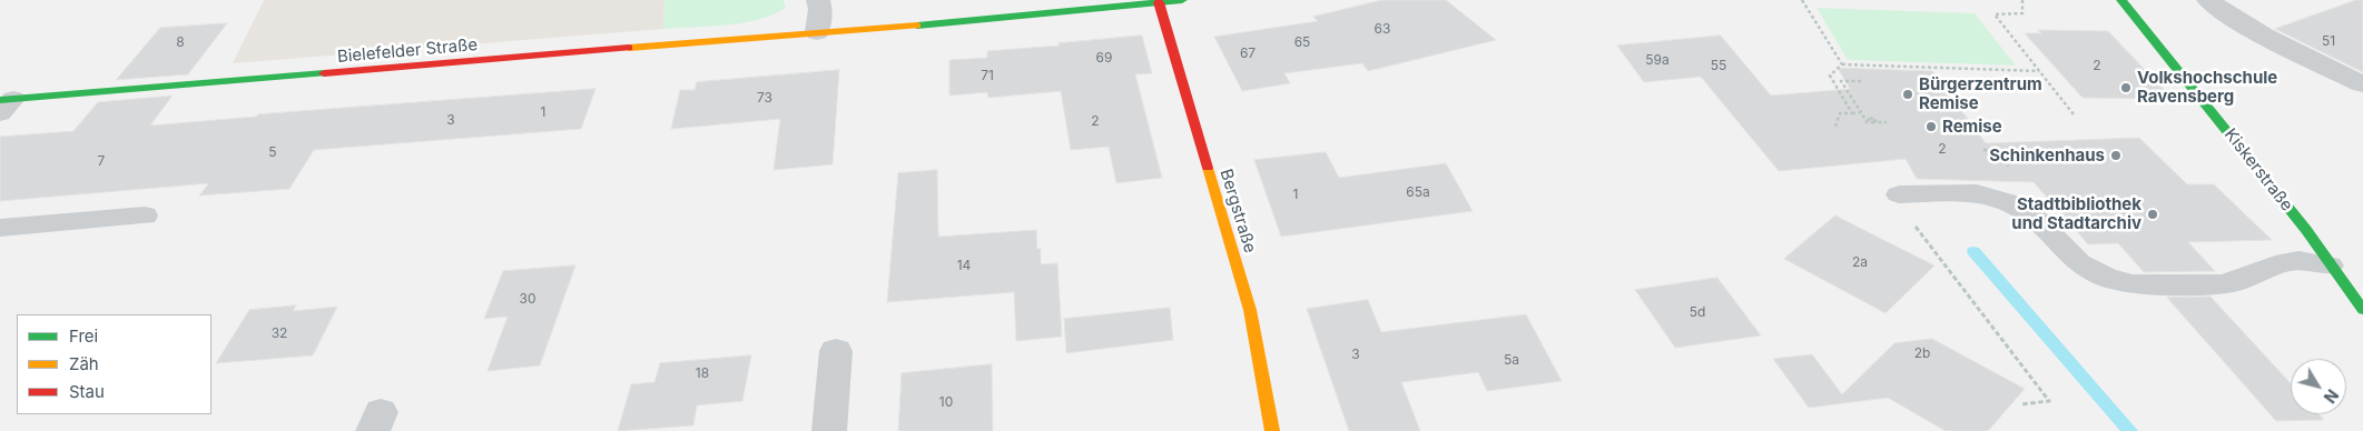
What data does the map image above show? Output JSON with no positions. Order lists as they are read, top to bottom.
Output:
{
  "streets": {
    "street": ["Bielefelder Straße", "Kiskerstraße", "Bergstraße"]
  },
  "crossings": [
    ["Bielefelder Straße", "Bergstraße"]
  ],
  "places": [
    "Volkshochschule Ravensberg",
    "Bürgerzentrum Remise",
    "Remise",
    "Schinkenhaus",
    "Stadtbibliothek und Stadtarchiv"
  ],
  "house_numbers": [
    "63",
    "51",
    "8",
    "65",
    "67",
    "69",
    "59a",
    "55",
    "2",
    "71",
    "73",
    "1",
    "3",
    "2",
    "2",
    "5",
    "7",
    "65a",
    "1",
    "2a",
    "14",
    "30",
    "5d",
    "32",
    "2b",
    "3",
    "5a",
    "18",
    "10"
  ],
  "legend": ["Frei", "Zäh", "Stau"],
  "north": "bottom right"
}
